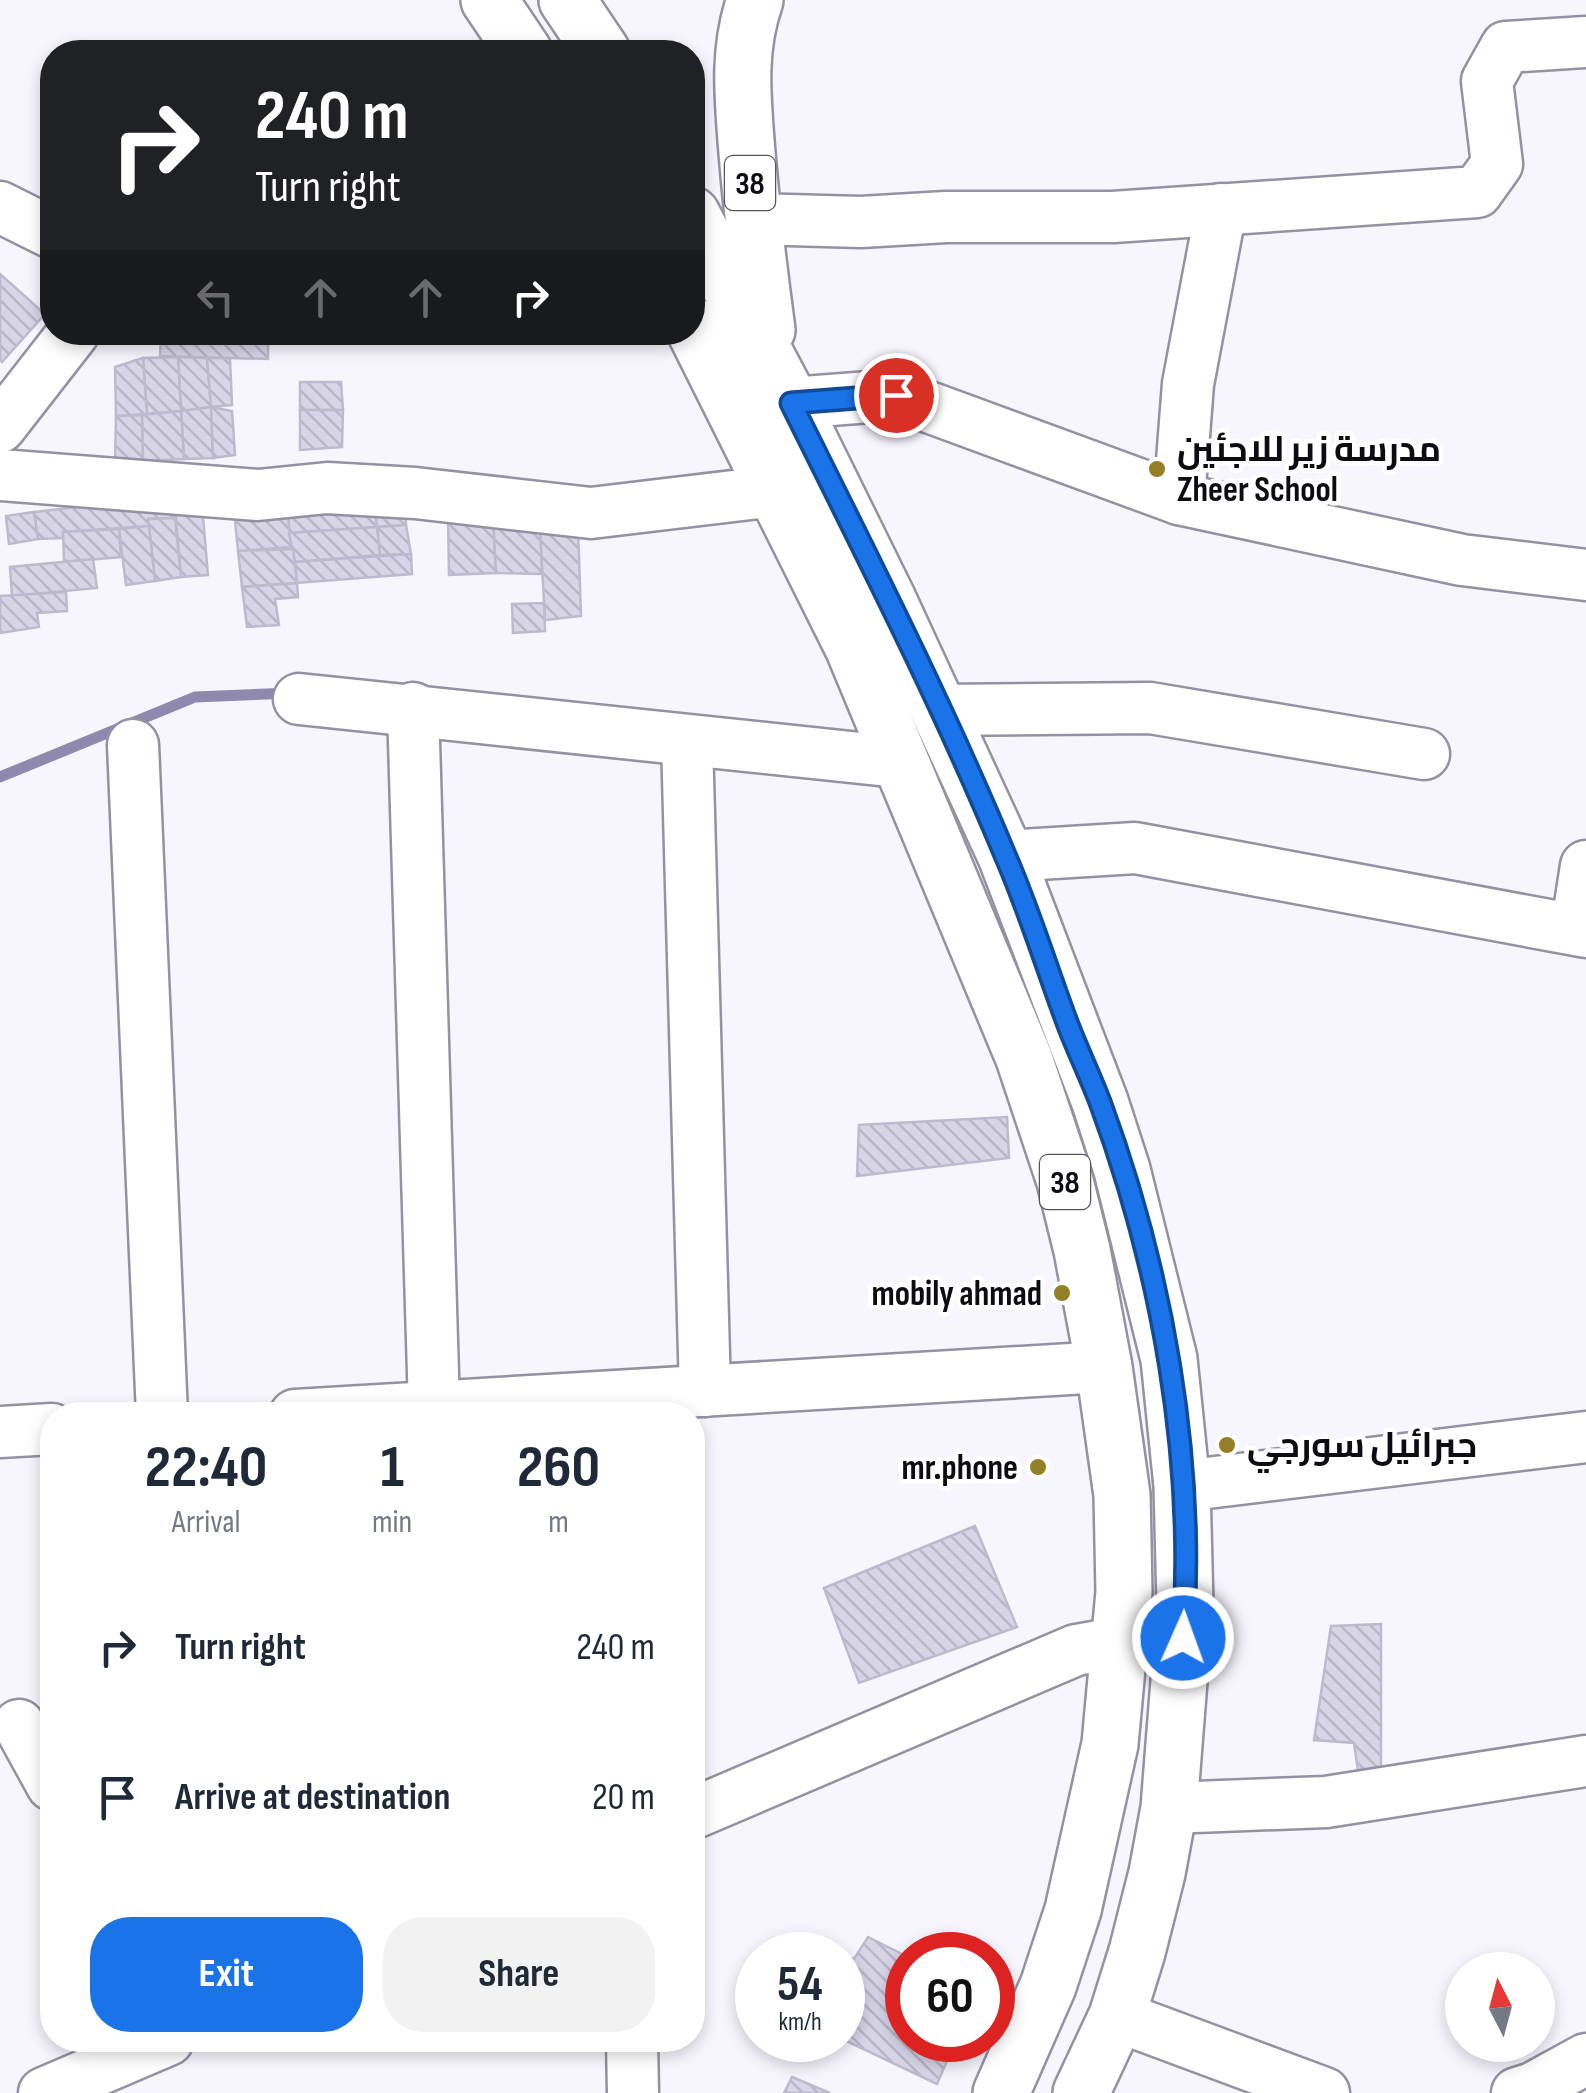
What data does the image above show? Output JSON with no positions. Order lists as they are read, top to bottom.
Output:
{
  "streets": {
    "main road": ["38"]
  },
  "places": [
    "مدرسة زير للاجئين Zheer School",
    "mobily ahmad",
    "جبرائيل سورجي",
    "mr.phone"
  ],
  "north": "top",
  "page": {
    "turn": ["240 m", "Turn right"],
    "eta": [
      "22:40",
      "Arrival",
      "1",
      "min",
      "260",
      "m"
    ],
    "list": [
      {
        "name": "Turn right",
        "value": "240 m"
      },
      {
        "name": "Arrive at destination",
        "value": "20 m"
      }
    ],
    "buttons": ["Exit", "Share"],
    "speed": "54 km/h",
    "limit": "60"
  }
}
